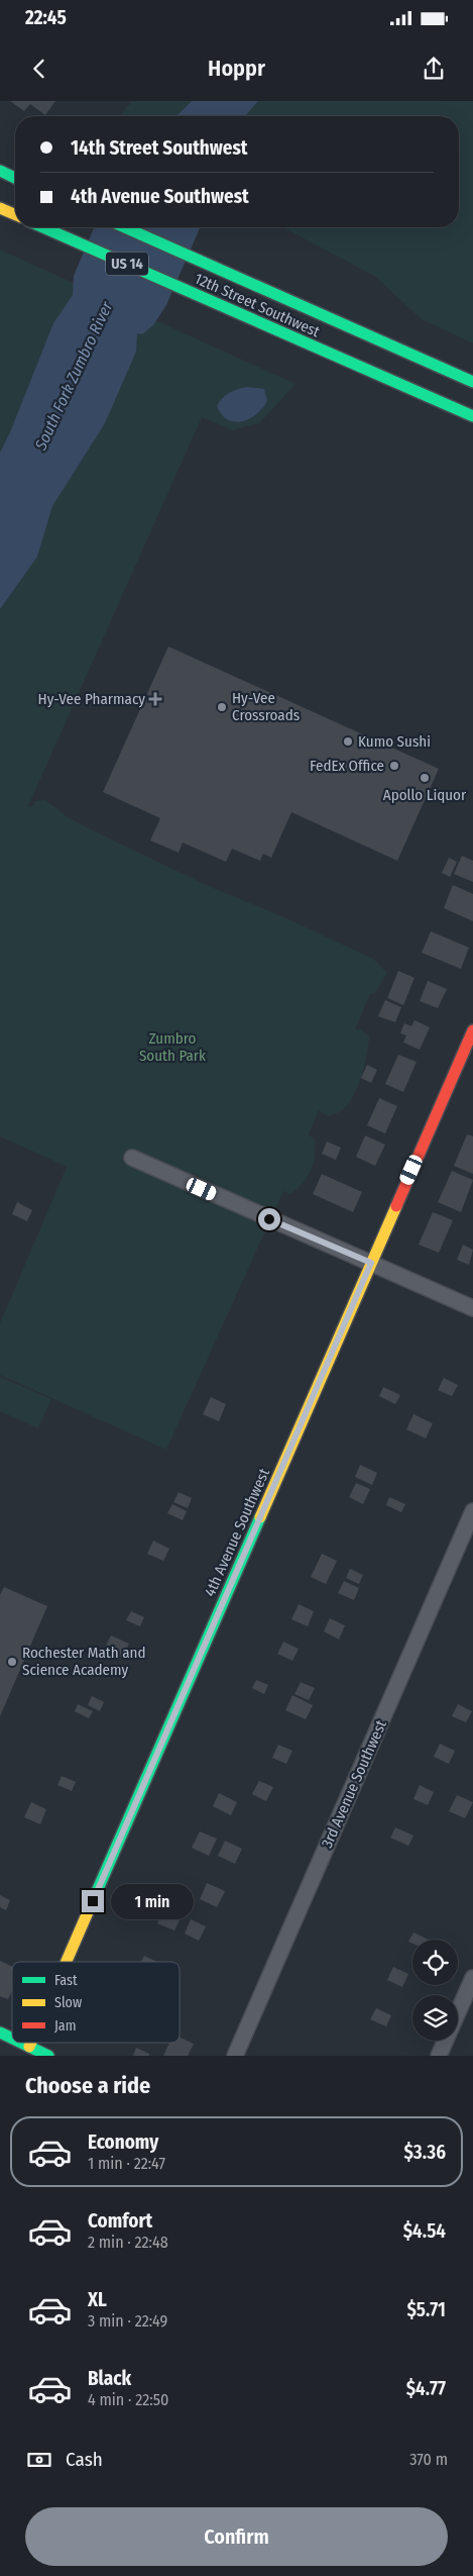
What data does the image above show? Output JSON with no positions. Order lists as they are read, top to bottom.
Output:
{
  "streets": {
    "street": [
      "US 14",
      "12th Street Southwest",
      "4th Avenue Southwest",
      "3rd Avenue Southwest"
    ]
  },
  "water": ["South Fork Zumbro River"],
  "parks": ["Zumbro South Park"],
  "places": {
    "health": ["Hy-Vee Pharmacy"],
    "other": [
      "Hy-Vee Crossroads",
      "Kumo Sushi",
      "FedEx Office",
      "Apollo Liquor",
      "Rochester Math and Science Academy"
    ]
  },
  "legend": ["Fast", "Slow", "Jam"],
  "page": {
    "status": "22:45",
    "header": "Hoppr",
    "banner": ["14th Street Southwest", "4th Avenue Southwest"],
    "bubble": "1 min",
    "heading": "Choose a ride",
    "list": [
      {
        "name": "Economy",
        "note": "1 min · 22:47",
        "value": "$3.36"
      },
      {
        "name": "Comfort",
        "note": "2 min · 22:48",
        "value": "$4.54"
      },
      {
        "name": "XL",
        "note": "3 min · 22:49",
        "value": "$5.71"
      },
      {
        "name": "Black",
        "note": "4 min · 22:50",
        "value": "$4.77"
      }
    ],
    "pay": ["Cash", "370 m"],
    "buttons": "Confirm"
  }
}
